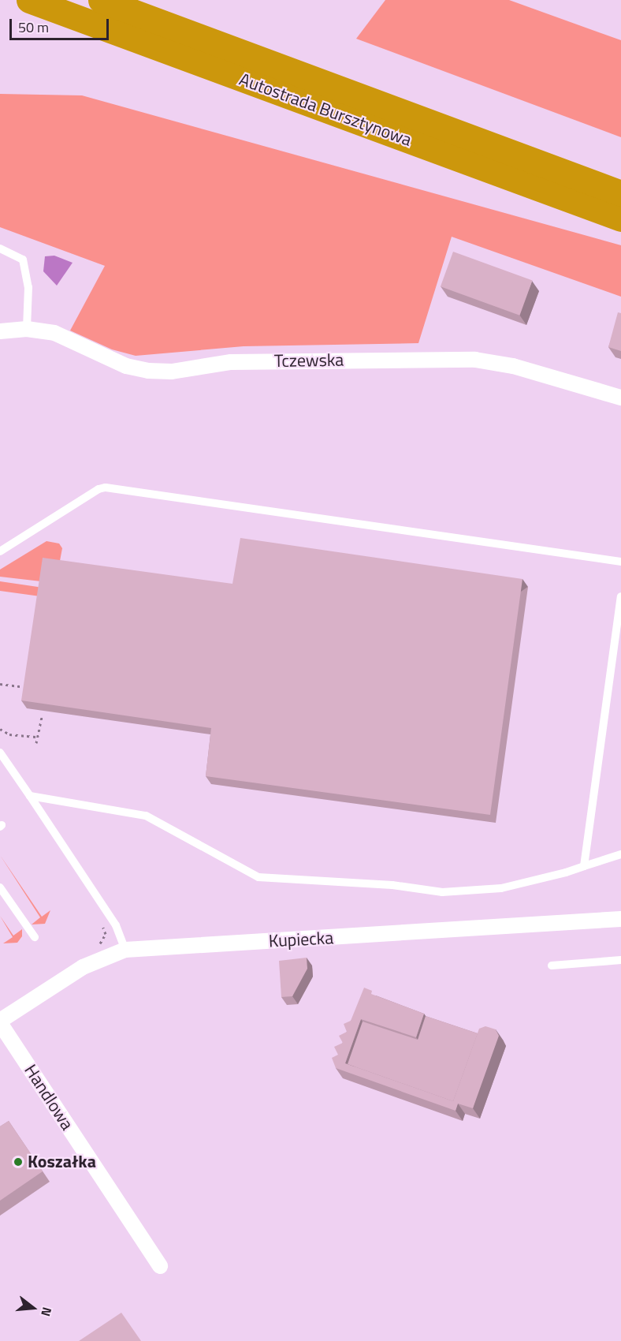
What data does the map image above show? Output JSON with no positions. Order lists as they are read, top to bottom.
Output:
{
  "streets": {
    "highway": ["Autostrada Bursztynowa"],
    "street": ["Tczewska", "Kupiecka", "Handlowa"]
  },
  "crossings": [
    ["Kupiecka", "Handlowa"]
  ],
  "places": ["Koszałka"],
  "scale_bar": "50 m",
  "north": "right"
}
